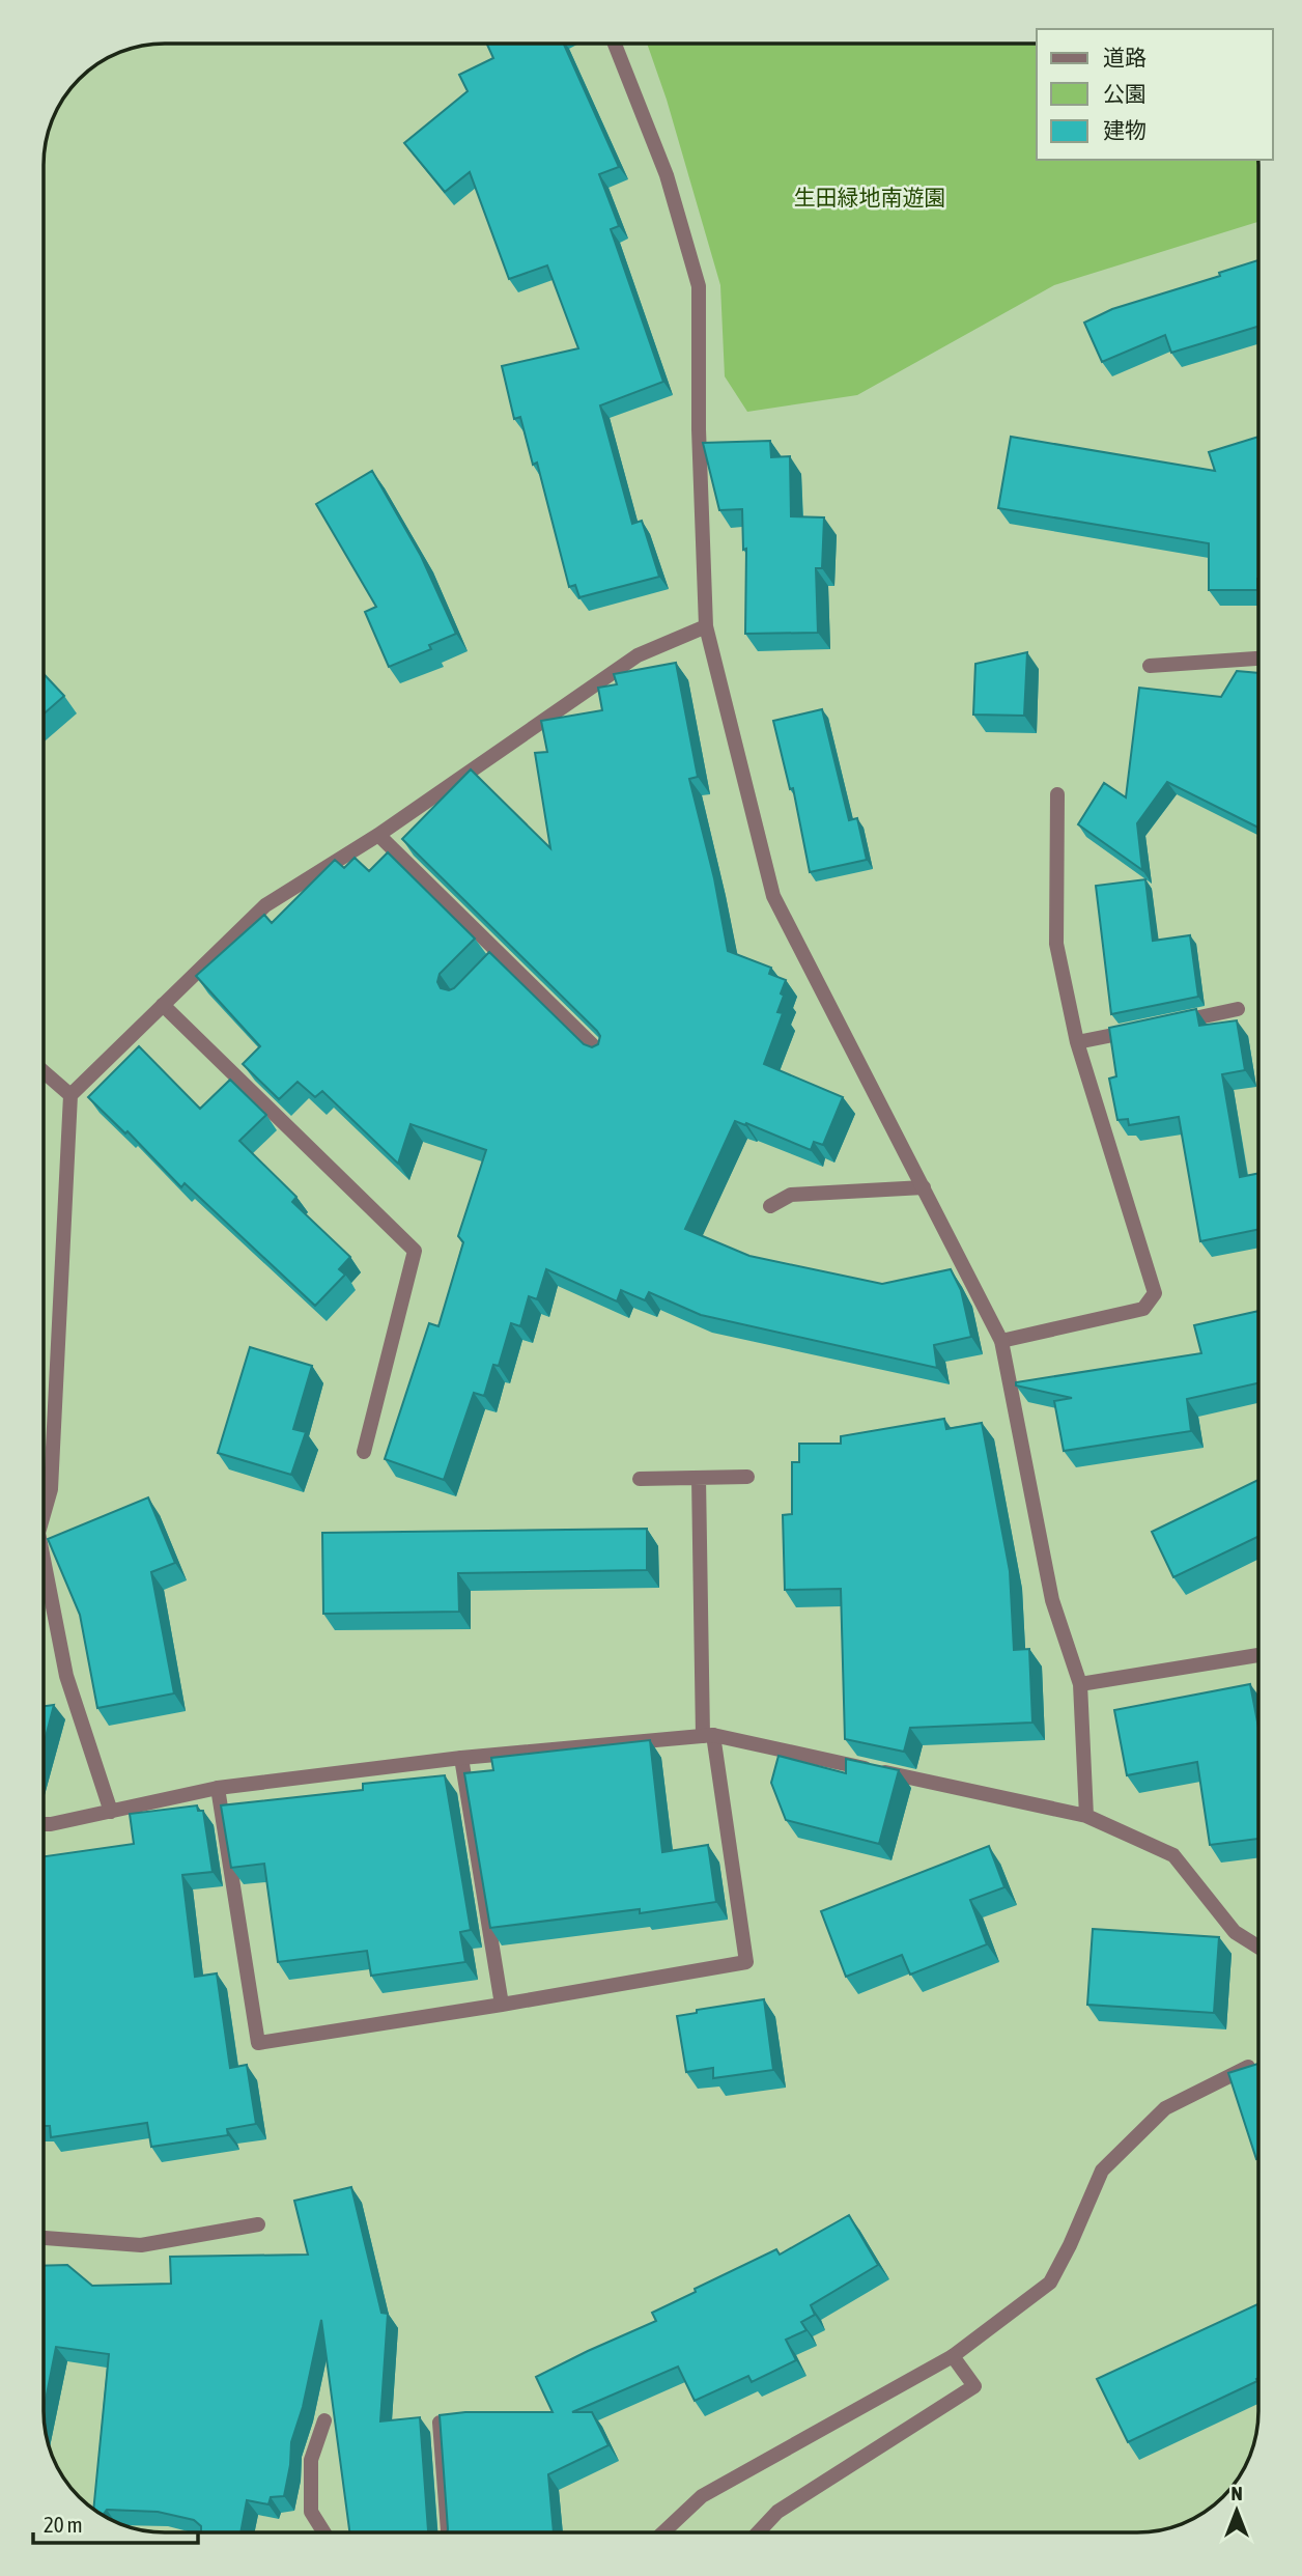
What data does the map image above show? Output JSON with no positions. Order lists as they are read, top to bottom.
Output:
{
  "parks": ["生田緑地南遊園"],
  "legend": ["道路", "公園", "建物"],
  "scale_bar": "20 m",
  "north": "top"
}
